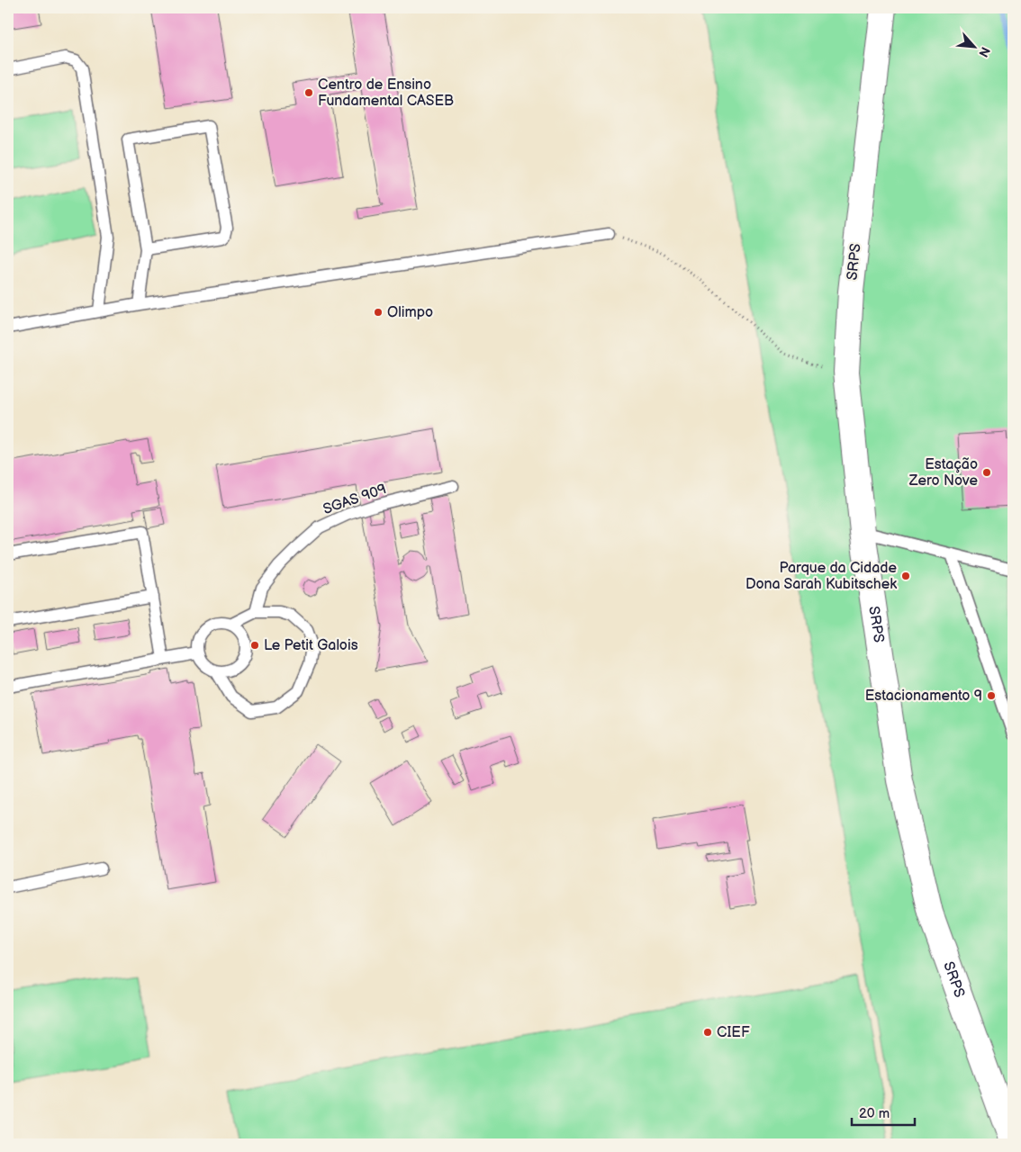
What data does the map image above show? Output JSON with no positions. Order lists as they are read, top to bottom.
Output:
{
  "streets": {
    "main road": ["SRPS"],
    "lane": ["SGAS 909"]
  },
  "places": [
    "Centro de Ensino Fundamental CASEB",
    "Olimpo",
    "Estação Zero Nove",
    "Parque da Cidade Dona Sarah Kubitschek",
    "Le Petit Galois",
    "Estacionamento 9",
    "CIEF"
  ],
  "scale_bar": "20 m",
  "north": "bottom right"
}
